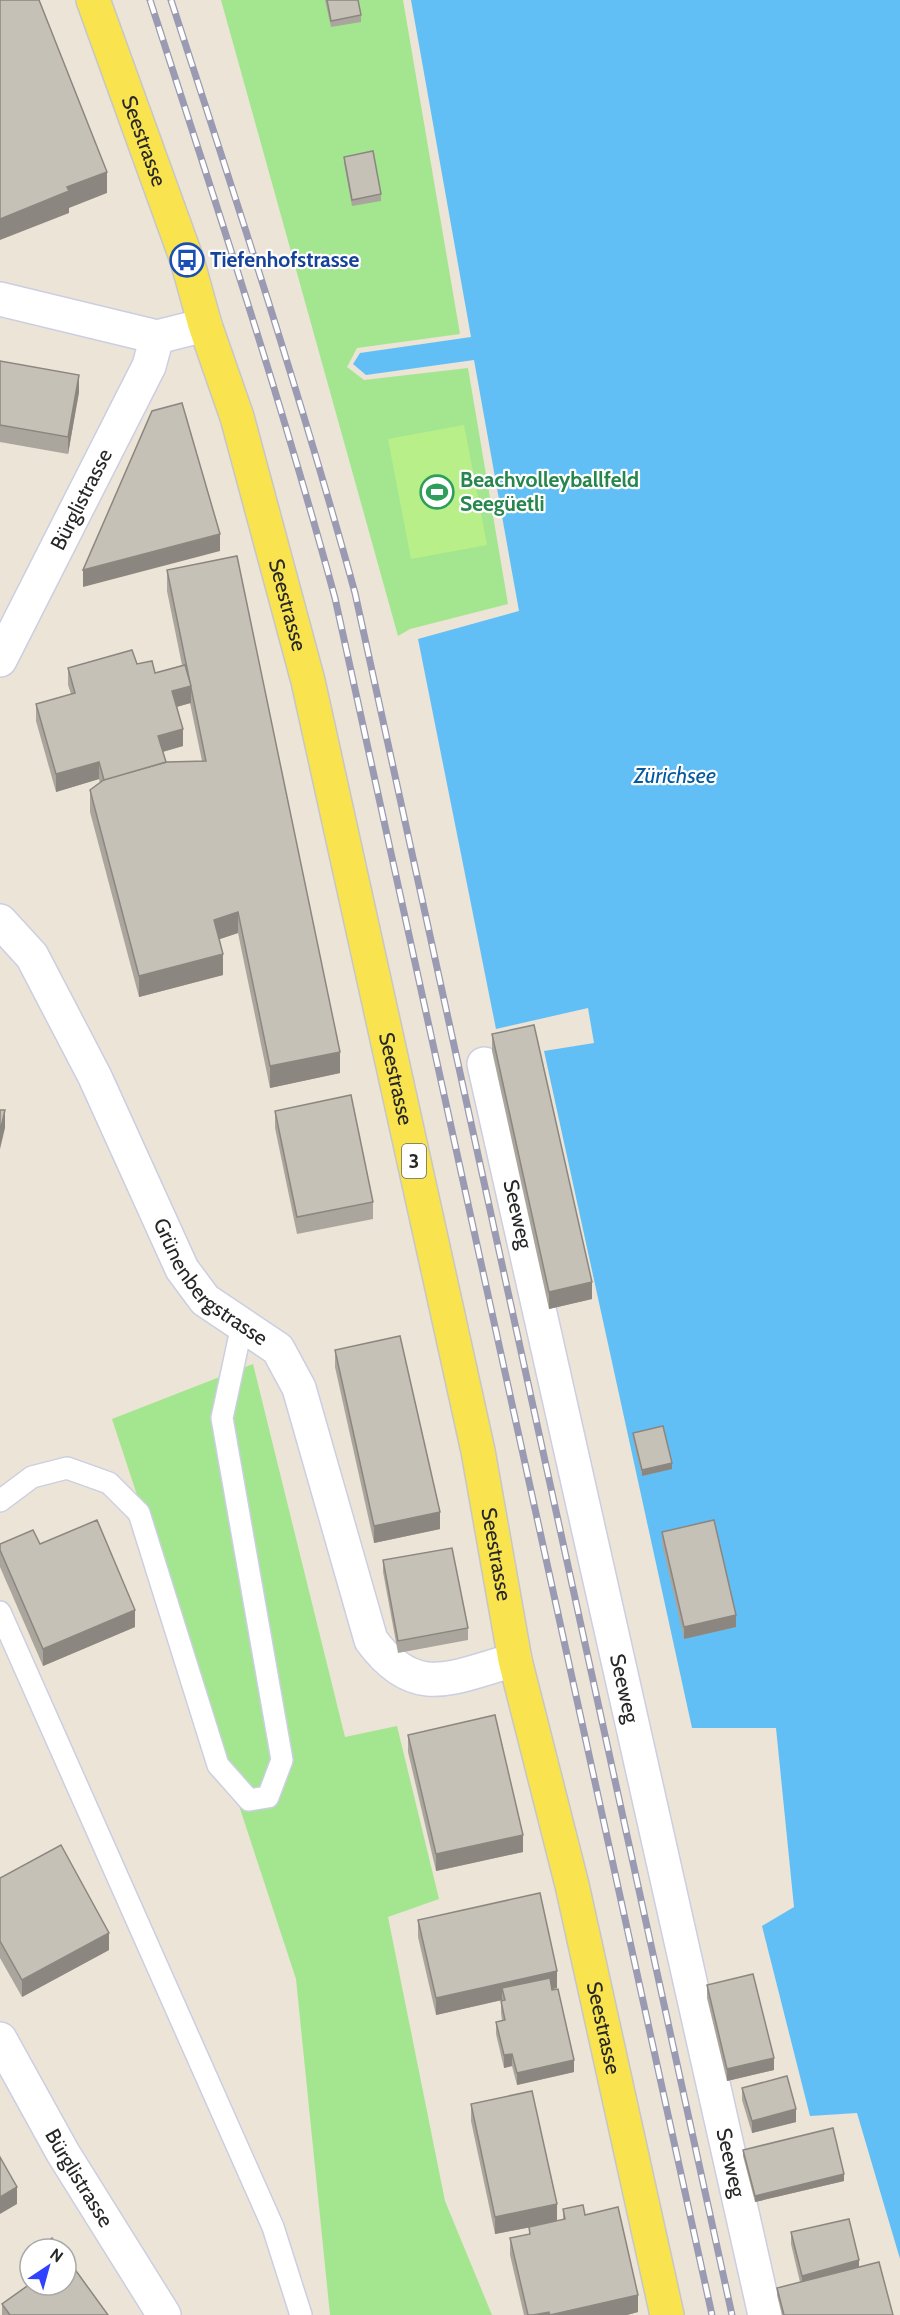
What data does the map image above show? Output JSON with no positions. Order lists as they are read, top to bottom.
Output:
{
  "streets": {
    "main road": ["Seestrasse", "3"],
    "street": ["Bürglistrasse", "Seeweg", "Grünenbergstrasse"]
  },
  "crossings": [
    ["Seestrasse", "Grünenbergstrasse"]
  ],
  "water": ["Zürichsee"],
  "places": {
    "bus stop": ["Tiefenhofstrasse"],
    "sports": ["Beachvolleyballfeld Seegüetli"]
  },
  "north": "top right"
}
